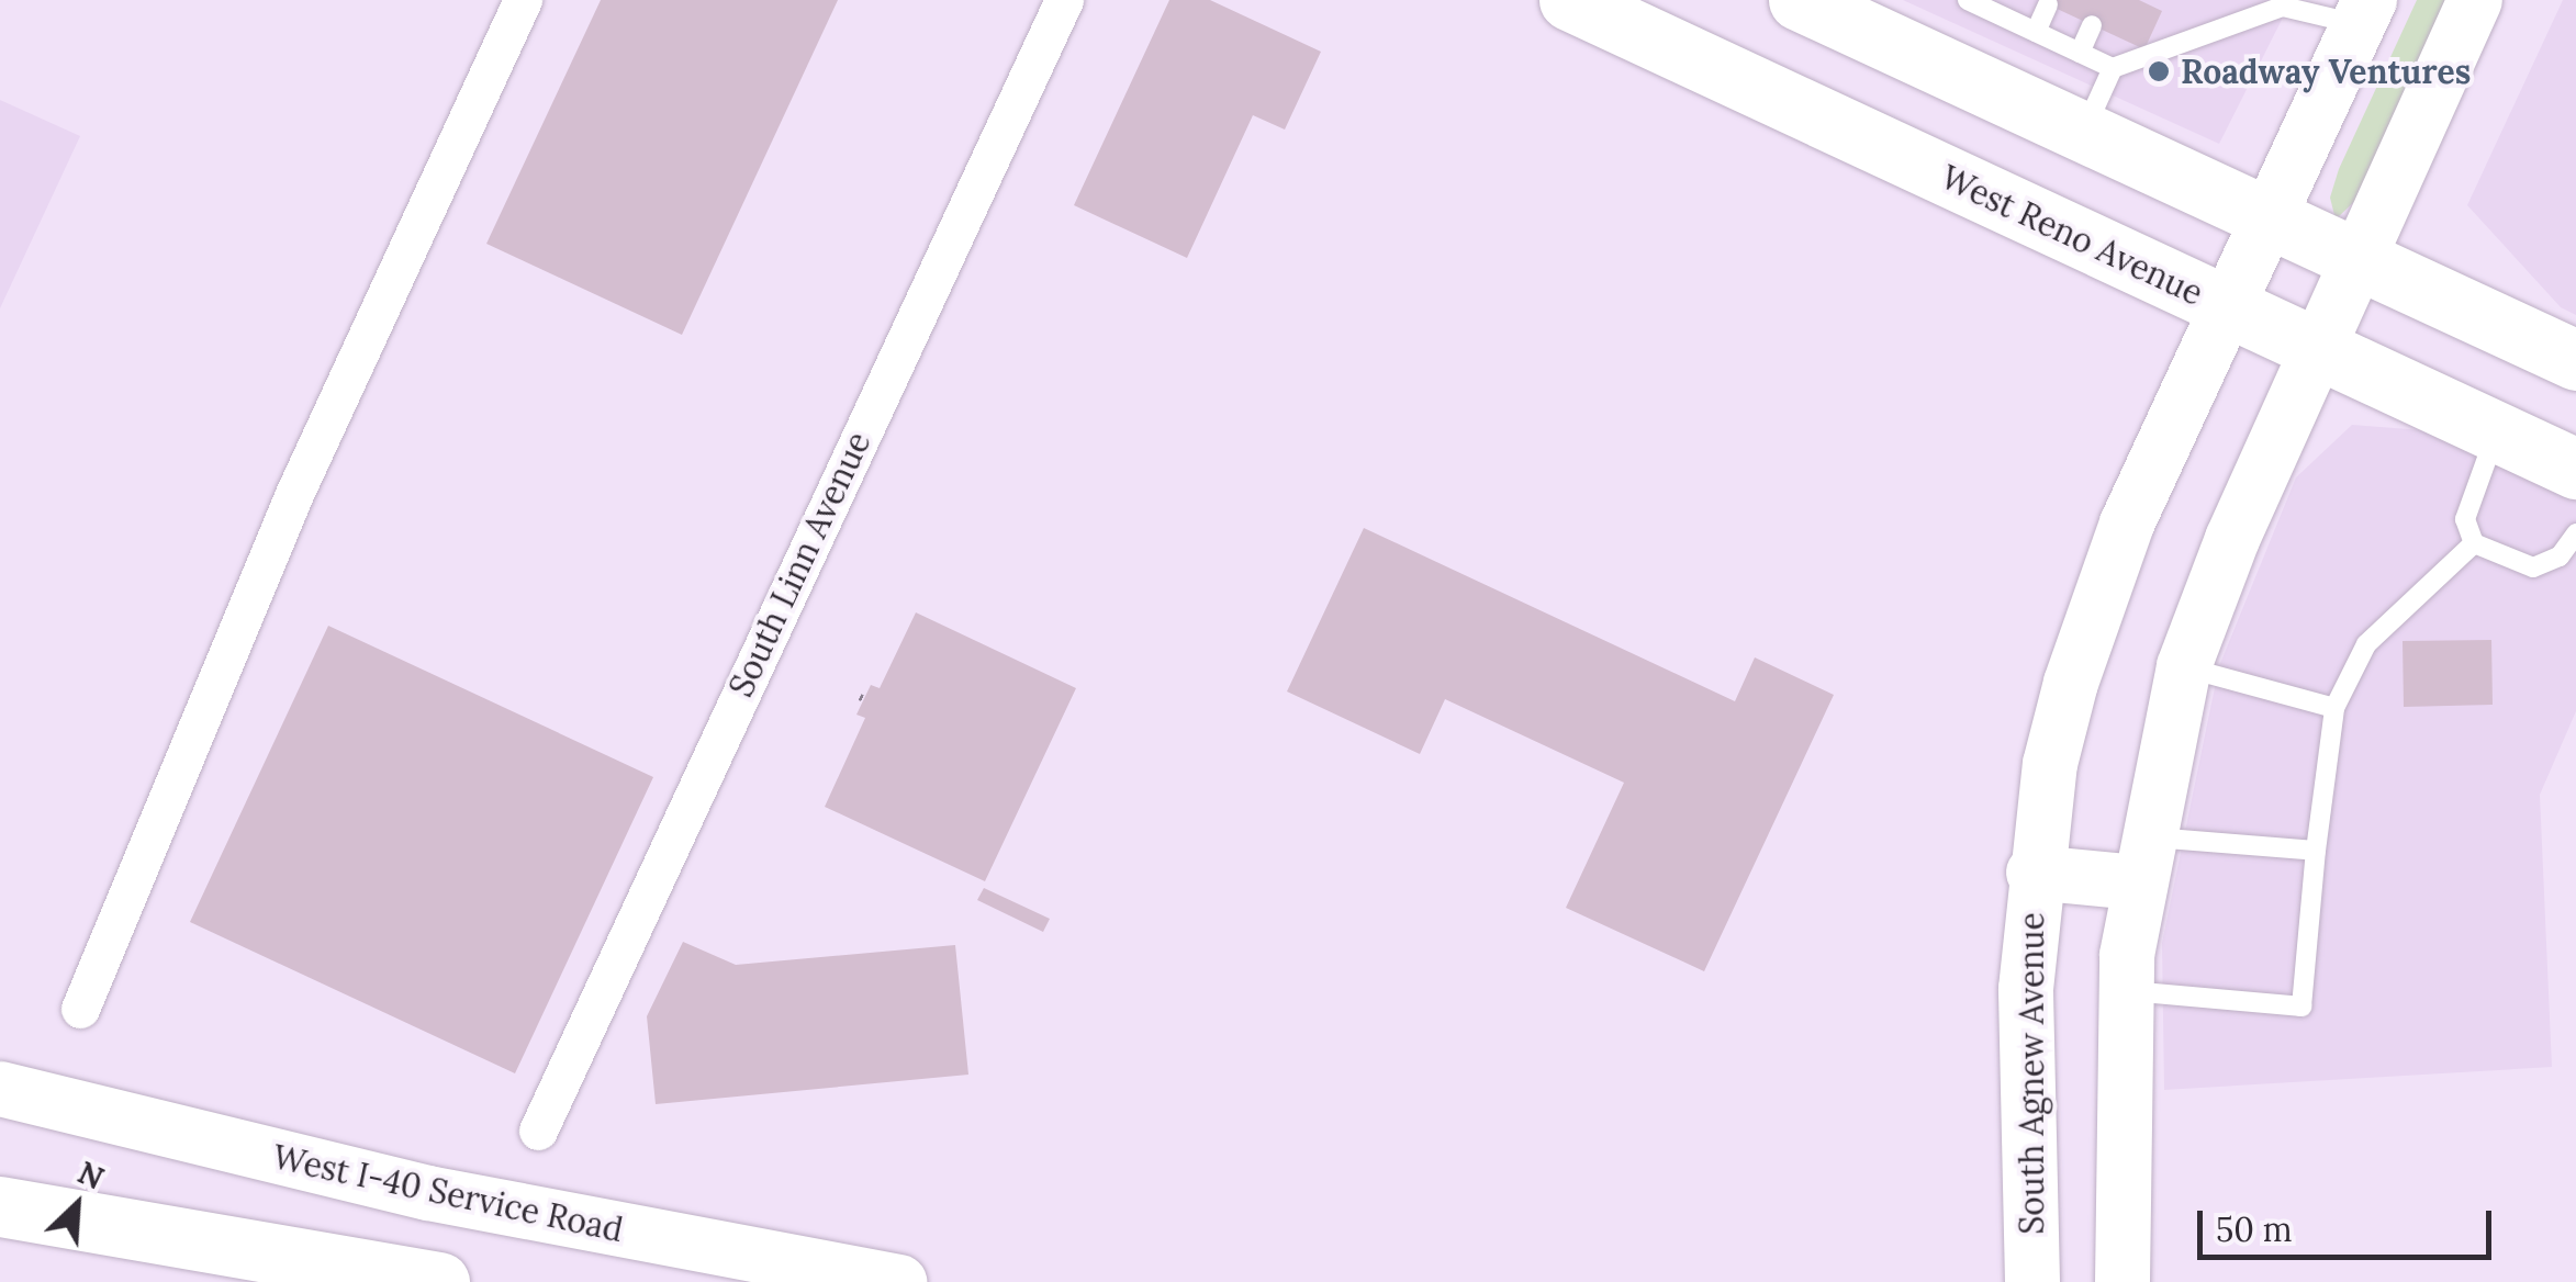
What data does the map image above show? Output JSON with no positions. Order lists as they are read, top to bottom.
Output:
{
  "streets": {
    "main road": ["West Reno Avenue", "South Agnew Avenue", "West I-40 Service Road"],
    "street": ["South Linn Avenue"]
  },
  "crossings": [
    ["West Reno Avenue", "South Agnew Avenue"]
  ],
  "places": ["Roadway Ventures"],
  "scale_bar": "50 m",
  "north": "top right"
}
